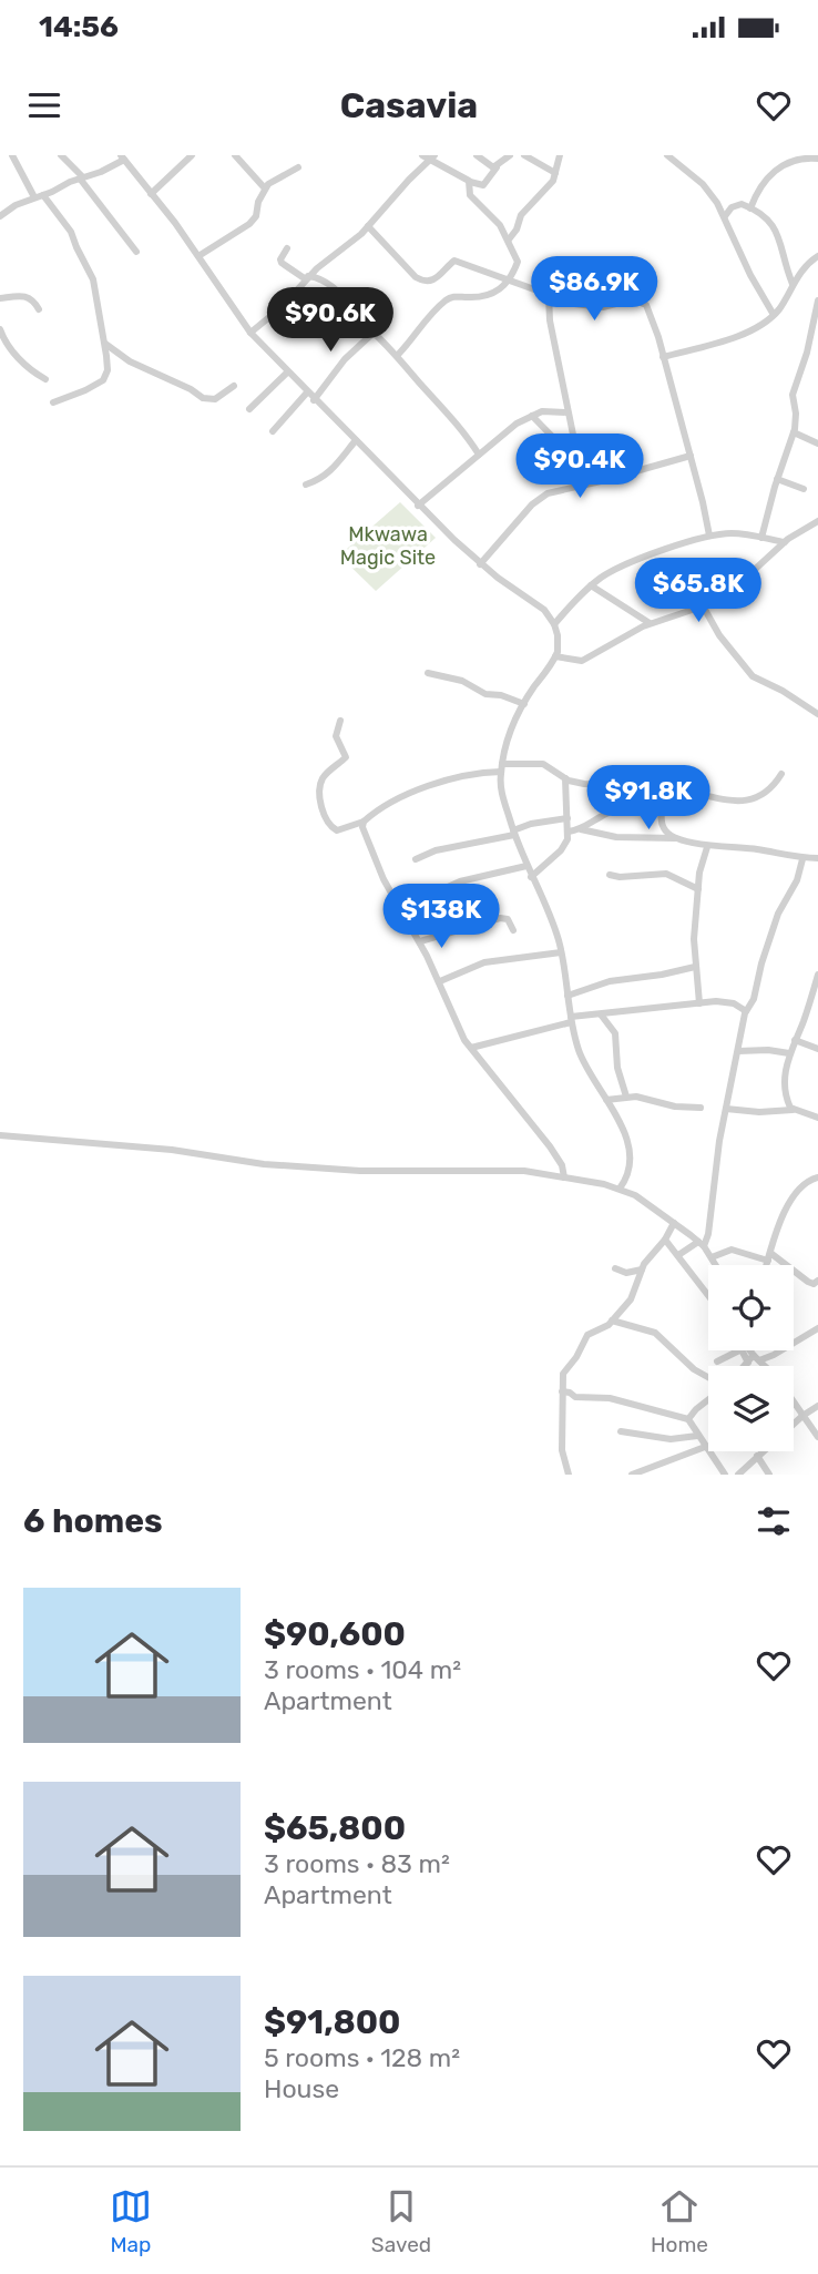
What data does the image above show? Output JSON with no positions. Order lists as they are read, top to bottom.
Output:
{
  "parks": ["Mkwawa Magic Site"],
  "page": {
    "status": "14:56",
    "header": "Casavia",
    "price": [
      "$86.9K",
      "$90.6K",
      "$90.4K",
      "$65.8K",
      "$91.8K",
      "$138K"
    ],
    "heading": "6 homes",
    "list": [
      {
        "name": "$90,600",
        "note": "3 rooms · 104 m² · Apartment"
      },
      {
        "name": "$65,800",
        "note": "3 rooms · 83 m² · Apartment"
      },
      {
        "name": "$91,800",
        "note": "5 rooms · 128 m² · House"
      }
    ],
    "tabs": ["Map", "Saved", "Home"]
  }
}
